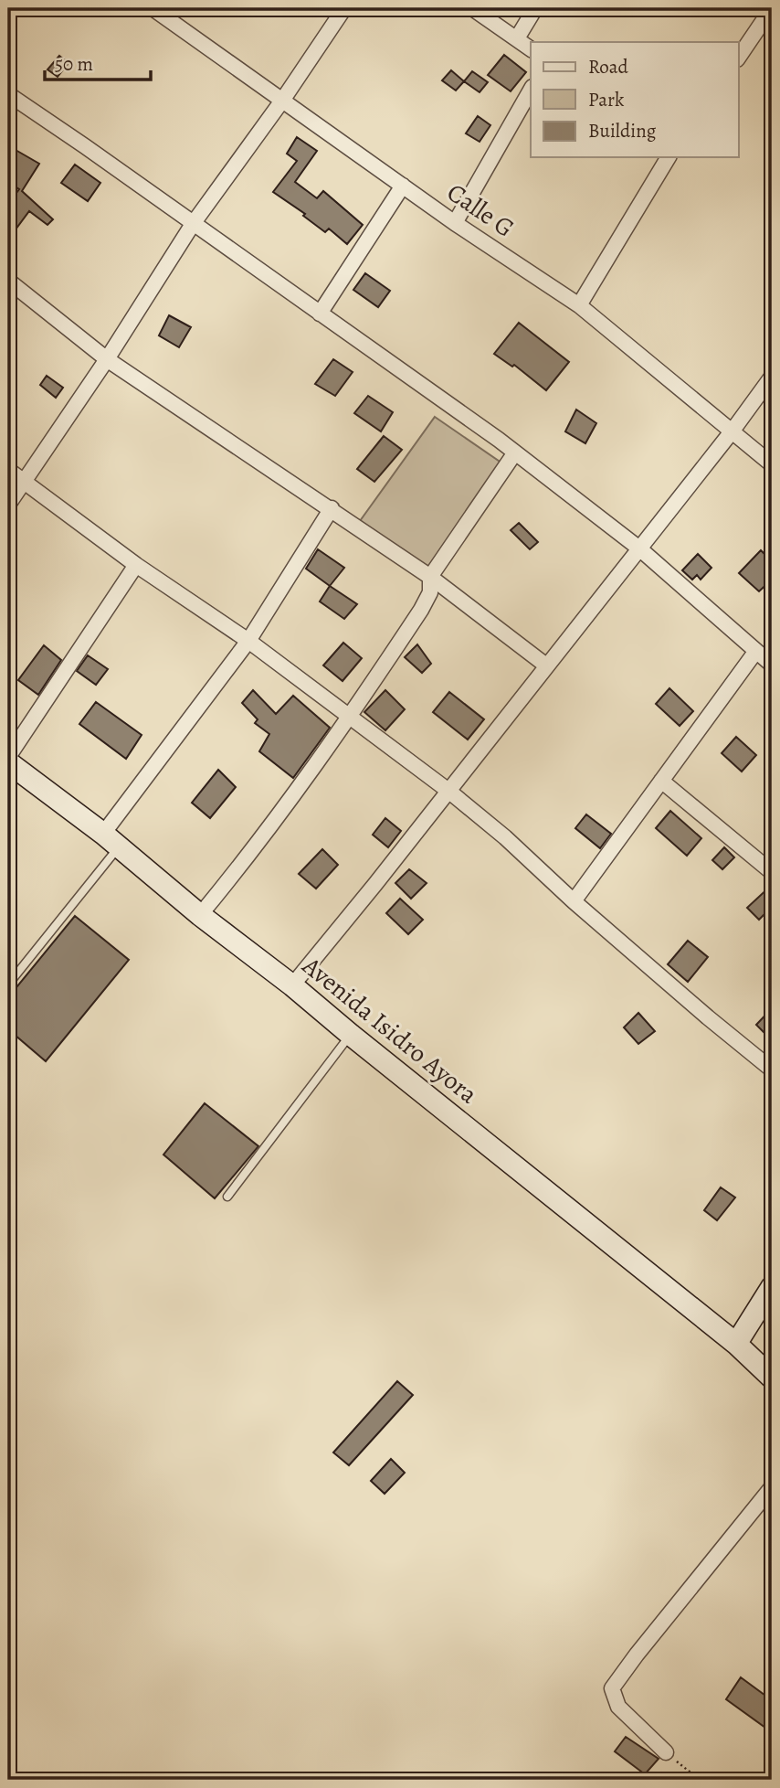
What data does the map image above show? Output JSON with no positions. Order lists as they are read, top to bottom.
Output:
{
  "streets": {
    "street": ["Calle G", "Avenida Isidro Ayora"]
  },
  "legend": ["Road", "Park", "Building"],
  "scale_bar": "50 m"
}
